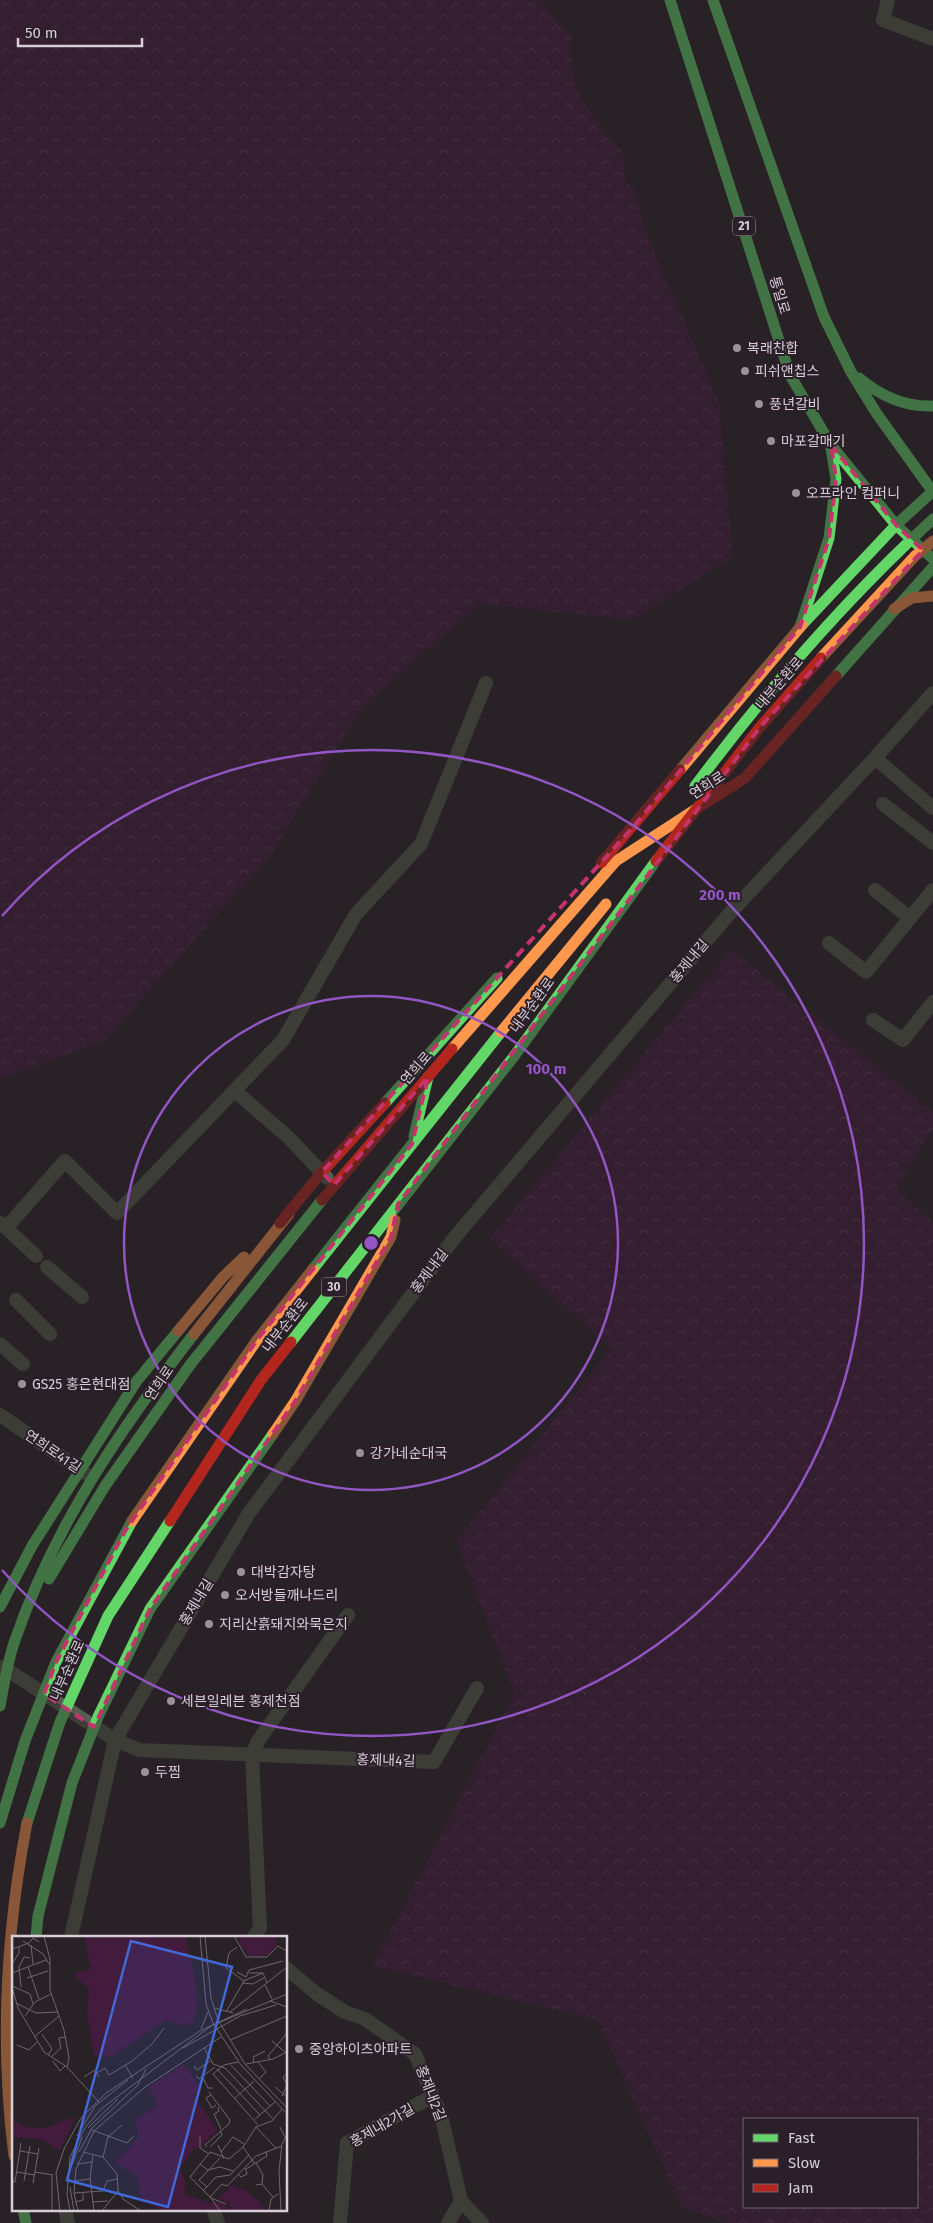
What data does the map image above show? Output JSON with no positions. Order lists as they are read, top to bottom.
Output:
{
  "streets": {
    "main road": [
      "21",
      "통일로",
      "내부순환로",
      "연희로",
      "30"
    ],
    "street": [
      "홍제내길",
      "연희로41길",
      "홍제내4길",
      "홍제내2길",
      "홍제내2가길"
    ]
  },
  "crossings": [
    ["통일로", "연희로"],
    ["연희로", "연희로41길"],
    ["홍제내길", "홍제내4길"],
    ["홍제내2길", "홍제내2가길"]
  ],
  "places": [
    "복래찬합",
    "피쉬앤칩스",
    "풍년갈비",
    "마포갈매기",
    "오프라인 컴퍼니",
    "GS25 홍은현대점",
    "강가네순대국",
    "대박감자탕",
    "오서방들깨나드리",
    "지리산흙돼지와묵은지",
    "세븐일레븐 홍제천점",
    "두찜",
    "중앙하이츠아파트"
  ],
  "legend": ["Fast", "Slow", "Jam"],
  "scale_bar": "50 m",
  "rings": ["200 m", "100 m"]
}
